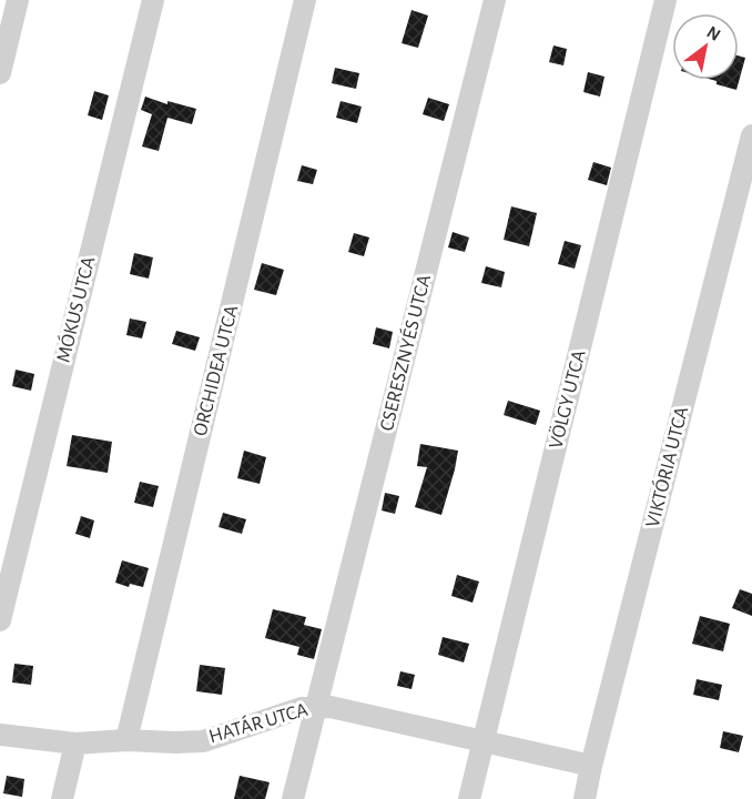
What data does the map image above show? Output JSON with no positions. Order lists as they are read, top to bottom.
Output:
{
  "streets": {
    "street": [
      "MÓKUS UTCA",
      "CSERESZNYÉS UTCA",
      "ORCHIDEA UTCA",
      "VÖLGY UTCA",
      "VIKTÓRIA UTCA",
      "HATÁR UTCA"
    ]
  },
  "crossings": [
    ["CSERESZNYÉS UTCA", "HATÁR UTCA"],
    ["ORCHIDEA UTCA", "HATÁR UTCA"],
    ["VÖLGY UTCA", "HATÁR UTCA"],
    ["VIKTÓRIA UTCA", "HATÁR UTCA"]
  ],
  "north": "top right"
}
